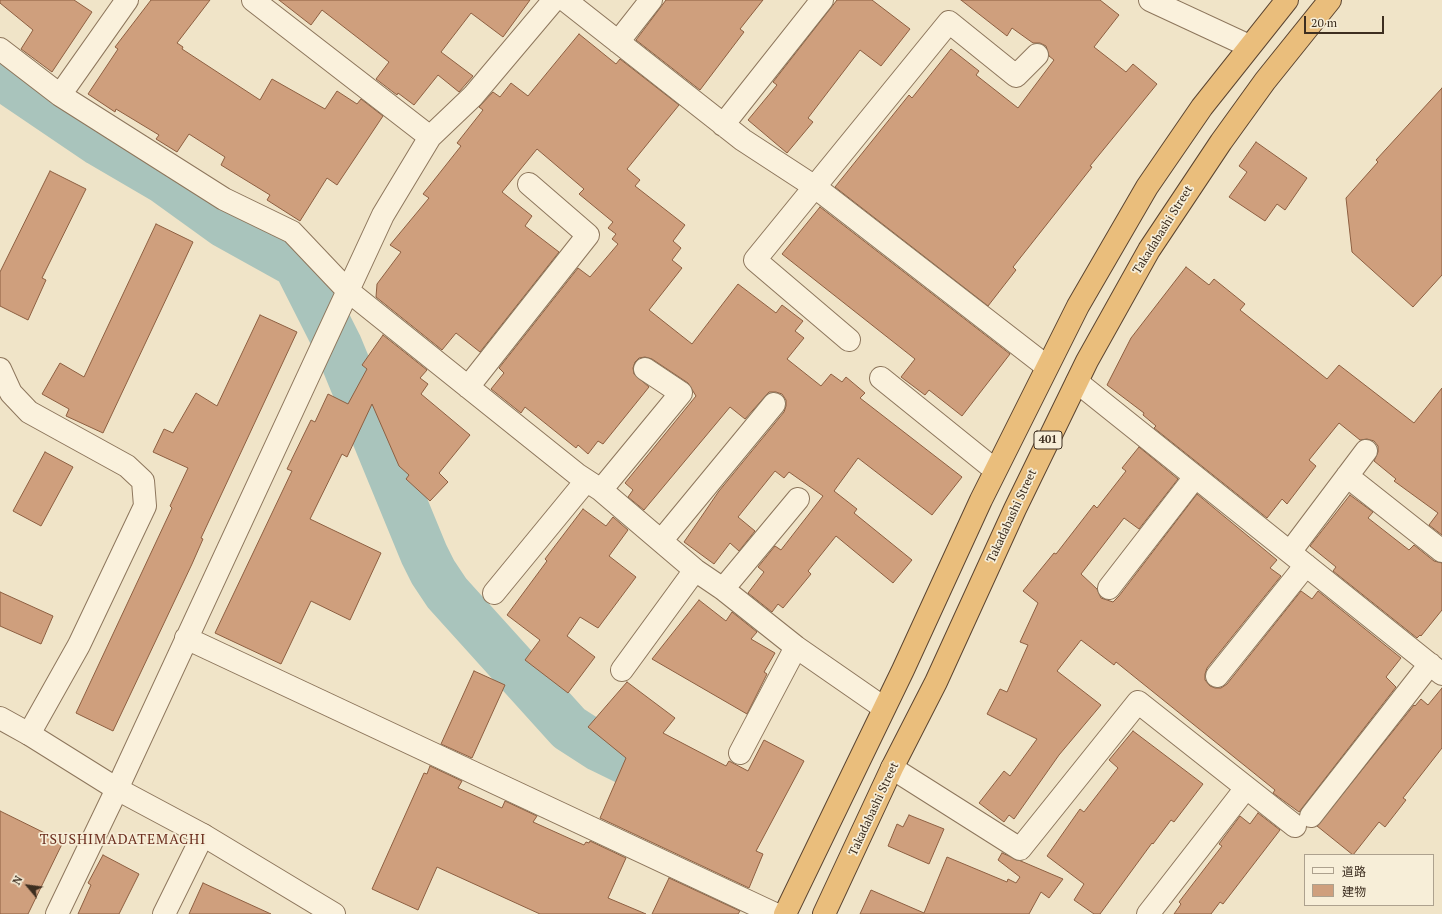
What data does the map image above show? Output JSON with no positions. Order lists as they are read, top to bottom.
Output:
{
  "streets": {
    "highway": ["Takadabashi Street", "401"]
  },
  "districts": ["TSUSHIMADATEMACHI"],
  "legend": ["道路", "建物"],
  "scale_bar": "20 m",
  "north": "top left"
}
